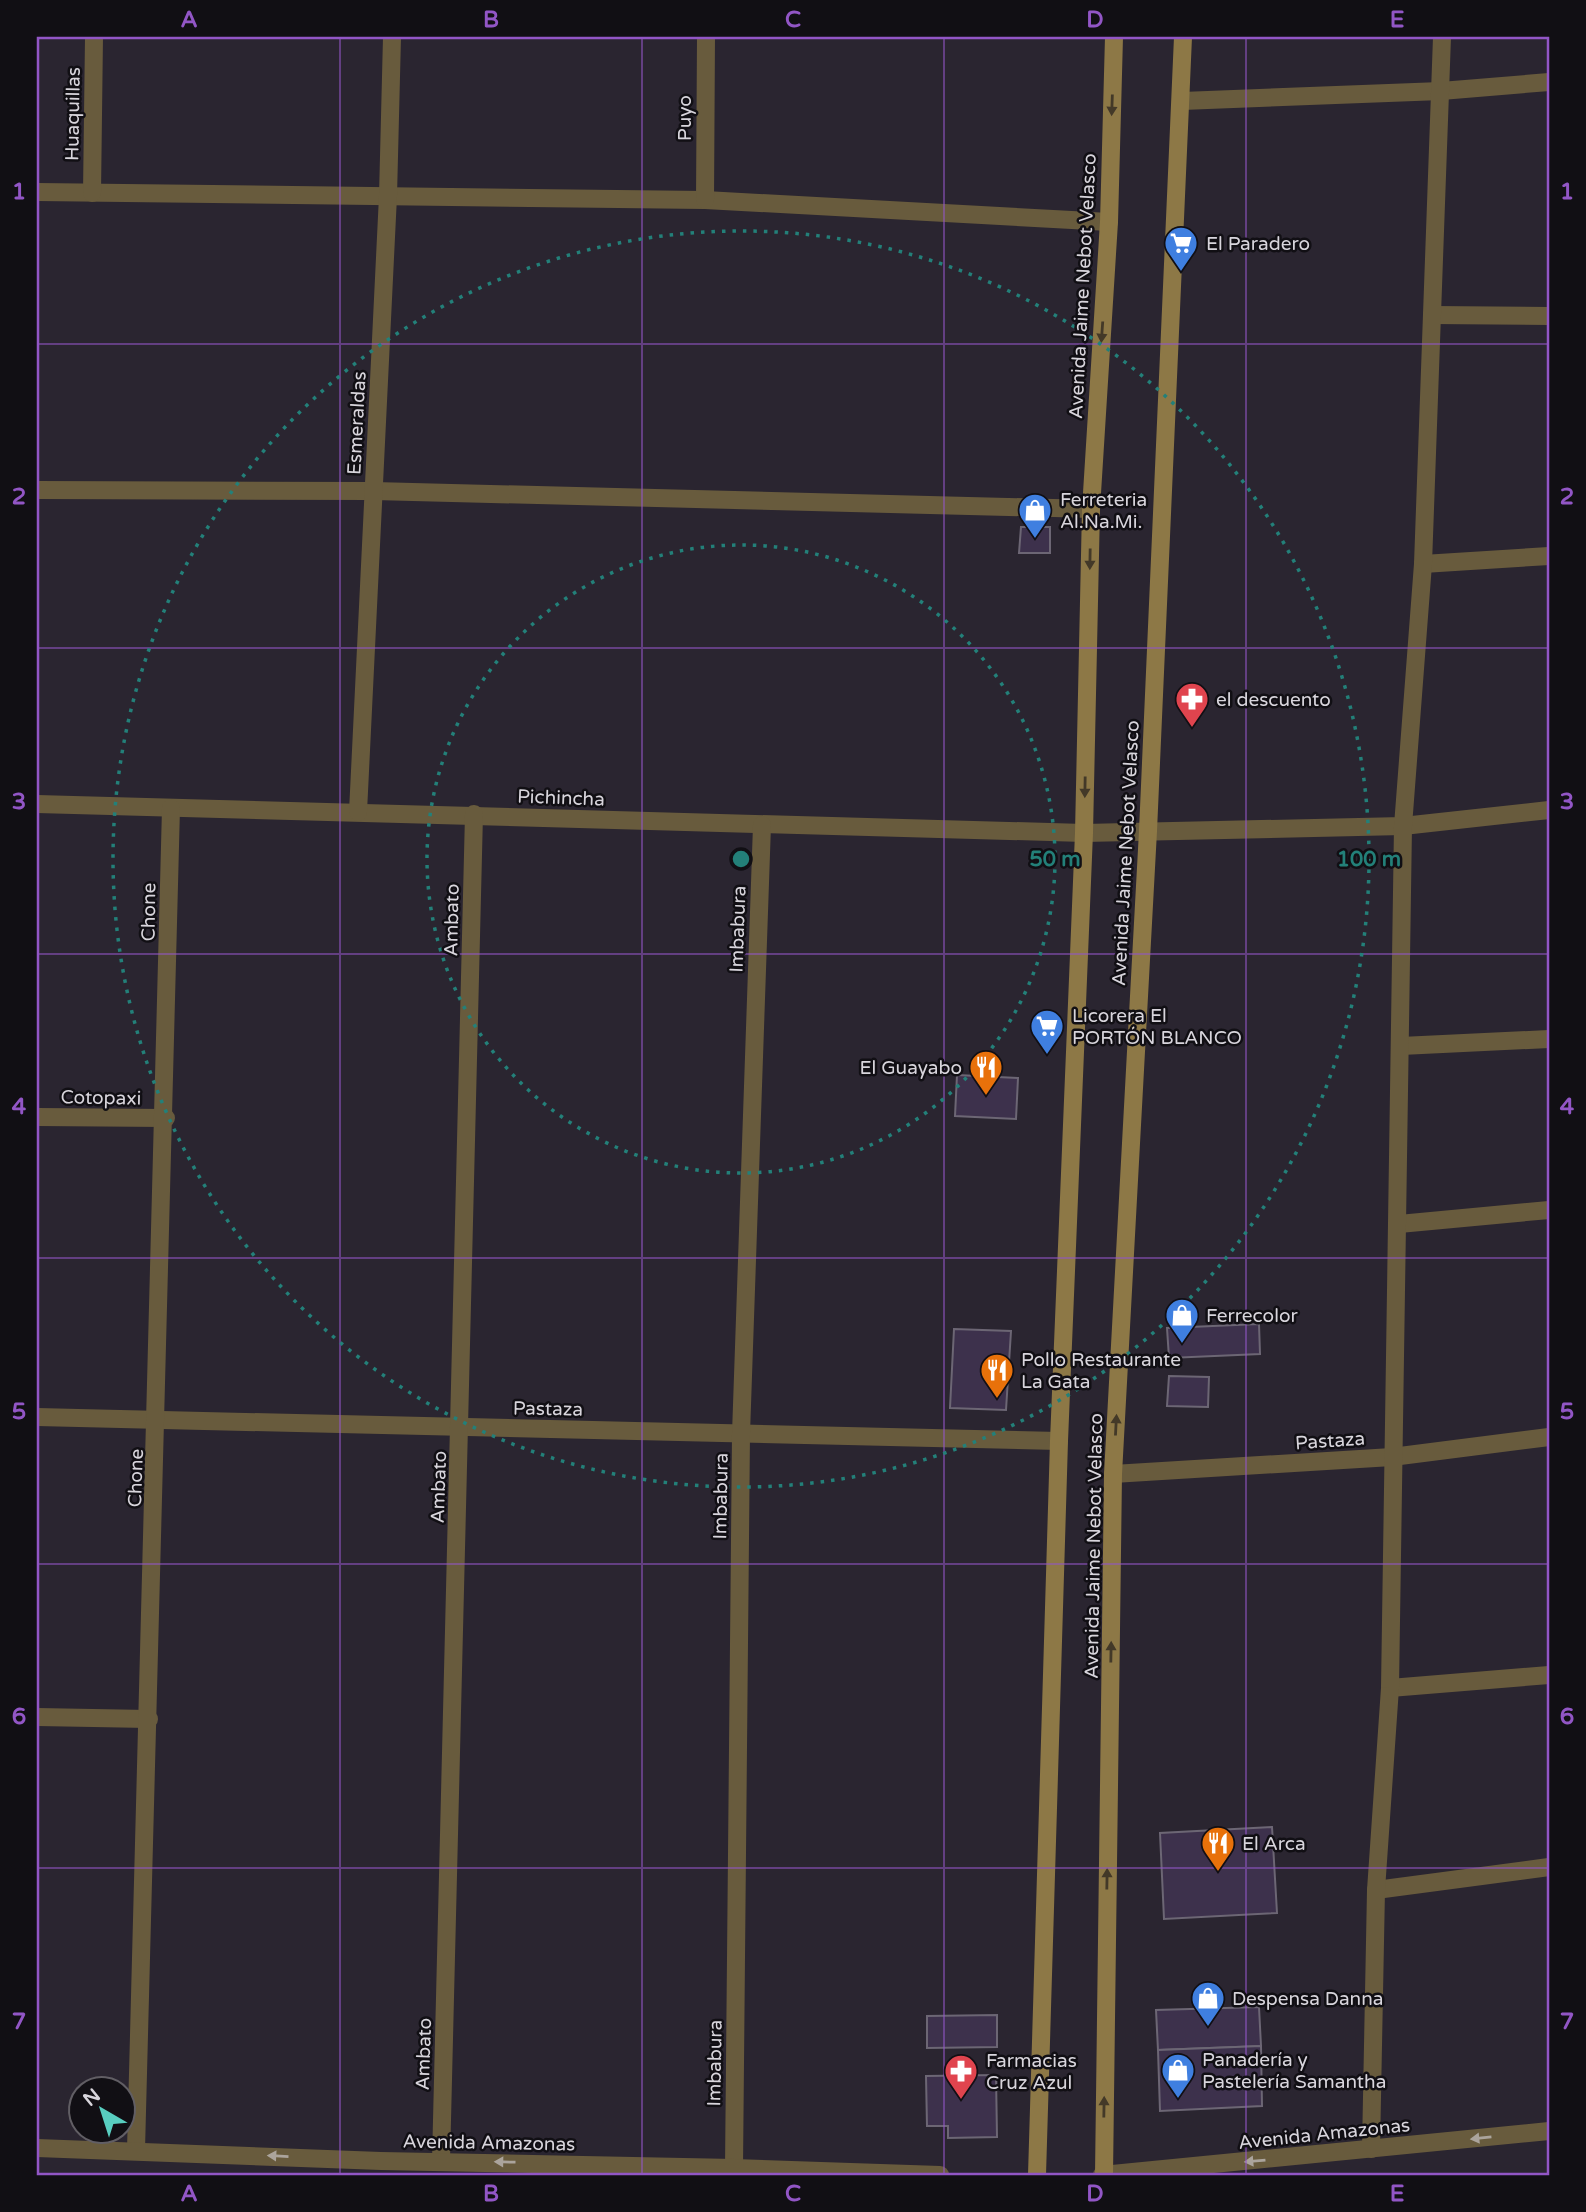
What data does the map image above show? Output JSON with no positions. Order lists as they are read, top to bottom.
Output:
{
  "streets": {
    "main road": ["Avenida Jaime Nebot Velasco"],
    "street": [
      "Huaquillas",
      "Puyo",
      "Esmeraldas",
      "Pichincha",
      "Chone",
      "Ambato",
      "Imbabura",
      "Cotopaxi",
      "Pastaza",
      "Avenida Amazonas"
    ]
  },
  "crossings": [
    ["Avenida Jaime Nebot Velasco", "Pichincha"],
    ["Avenida Jaime Nebot Velasco", "Pastaza"],
    ["Avenida Jaime Nebot Velasco", "Avenida Amazonas"],
    ["Esmeraldas", "Pichincha"],
    ["Pichincha", "Chone"],
    ["Pichincha", "Ambato"],
    ["Pichincha", "Imbabura"],
    ["Chone", "Cotopaxi"],
    ["Chone", "Pastaza"],
    ["Chone", "Avenida Amazonas"],
    ["Ambato", "Pastaza"],
    ["Ambato", "Avenida Amazonas"],
    ["Imbabura", "Pastaza"],
    ["Imbabura", "Avenida Amazonas"]
  ],
  "one_way": ["Avenida Amazonas"],
  "places": {
    "supermarket": ["El Paradero", "Licorera El PORTÓN BLANCO"],
    "shop": [
      "Ferreteria Al.Na.Mi.",
      "Ferrecolor",
      "Despensa Danna",
      "Panadería y Pastelería Samantha"
    ],
    "pharmacy": ["el descuento", "Farmacias Cruz Azul"],
    "restaurant": ["El Guayabo", "Pollo Restaurante La Gata", "El Arca"]
  },
  "north": "top left",
  "grid": {
    "columns": [
      "A",
      "B",
      "C",
      "D",
      "E"
    ],
    "rows": [
      "1",
      "2",
      "3",
      "4",
      "5",
      "6",
      "7"
    ]
  },
  "rings": ["50 m", "100 m"]
}
